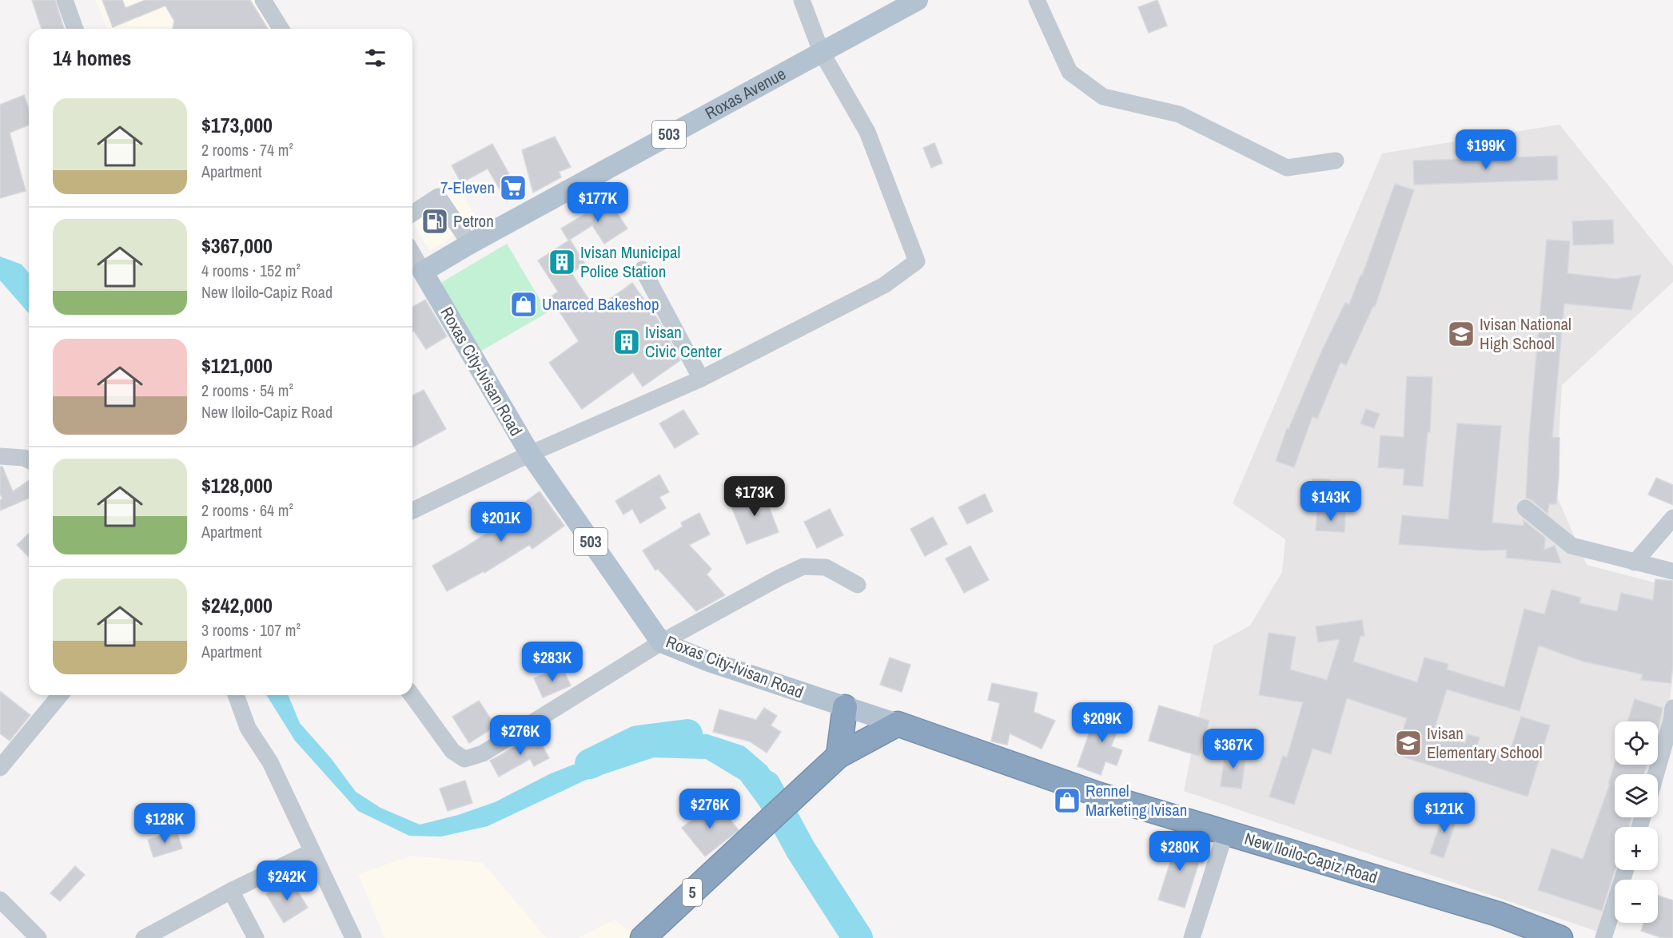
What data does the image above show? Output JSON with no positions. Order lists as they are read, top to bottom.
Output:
{
  "streets": {
    "highway": ["New Iloilo-Capiz Road", "5"],
    "main road": ["Roxas Avenue", "503", "Roxas City-Ivisan Road"]
  },
  "crossings": [
    ["Roxas Avenue", "Roxas City-Ivisan Road"],
    ["Roxas City-Ivisan Road", "New Iloilo-Capiz Road"],
    ["Roxas City-Ivisan Road", "5"],
    ["New Iloilo-Capiz Road", "5"]
  ],
  "places": {
    "supermarket": ["7-Eleven"],
    "fuel station": ["Petron"],
    "building": ["Ivisan Municipal Police Station", "Ivisan Civic Center"],
    "shop": ["Unarced Bakeshop", "Rennel Marketing Ivisan"],
    "school or university": ["Ivisan National High School", "Ivisan Elementary School"]
  },
  "page": {
    "heading": "14 homes",
    "list": [
      {
        "name": "$173,000",
        "note": "2 rooms · 74 m² · Apartment"
      },
      {
        "name": "$367,000",
        "note": "4 rooms · 152 m² · New Iloilo-Capiz Road"
      },
      {
        "name": "$121,000",
        "note": "2 rooms · 54 m² · New Iloilo-Capiz Road"
      },
      {
        "name": "$128,000",
        "note": "2 rooms · 64 m² · Apartment"
      },
      {
        "name": "$242,000",
        "note": "3 rooms · 107 m² · Apartment"
      }
    ],
    "price": [
      "$199K",
      "$177K",
      "$173K",
      "$143K",
      "$201K",
      "$283K",
      "$209K",
      "$276K",
      "$367K",
      "$276K",
      "$121K",
      "$128K",
      "$280K",
      "$242K"
    ],
    "map_buttons": ["+", "−"]
  }
}
